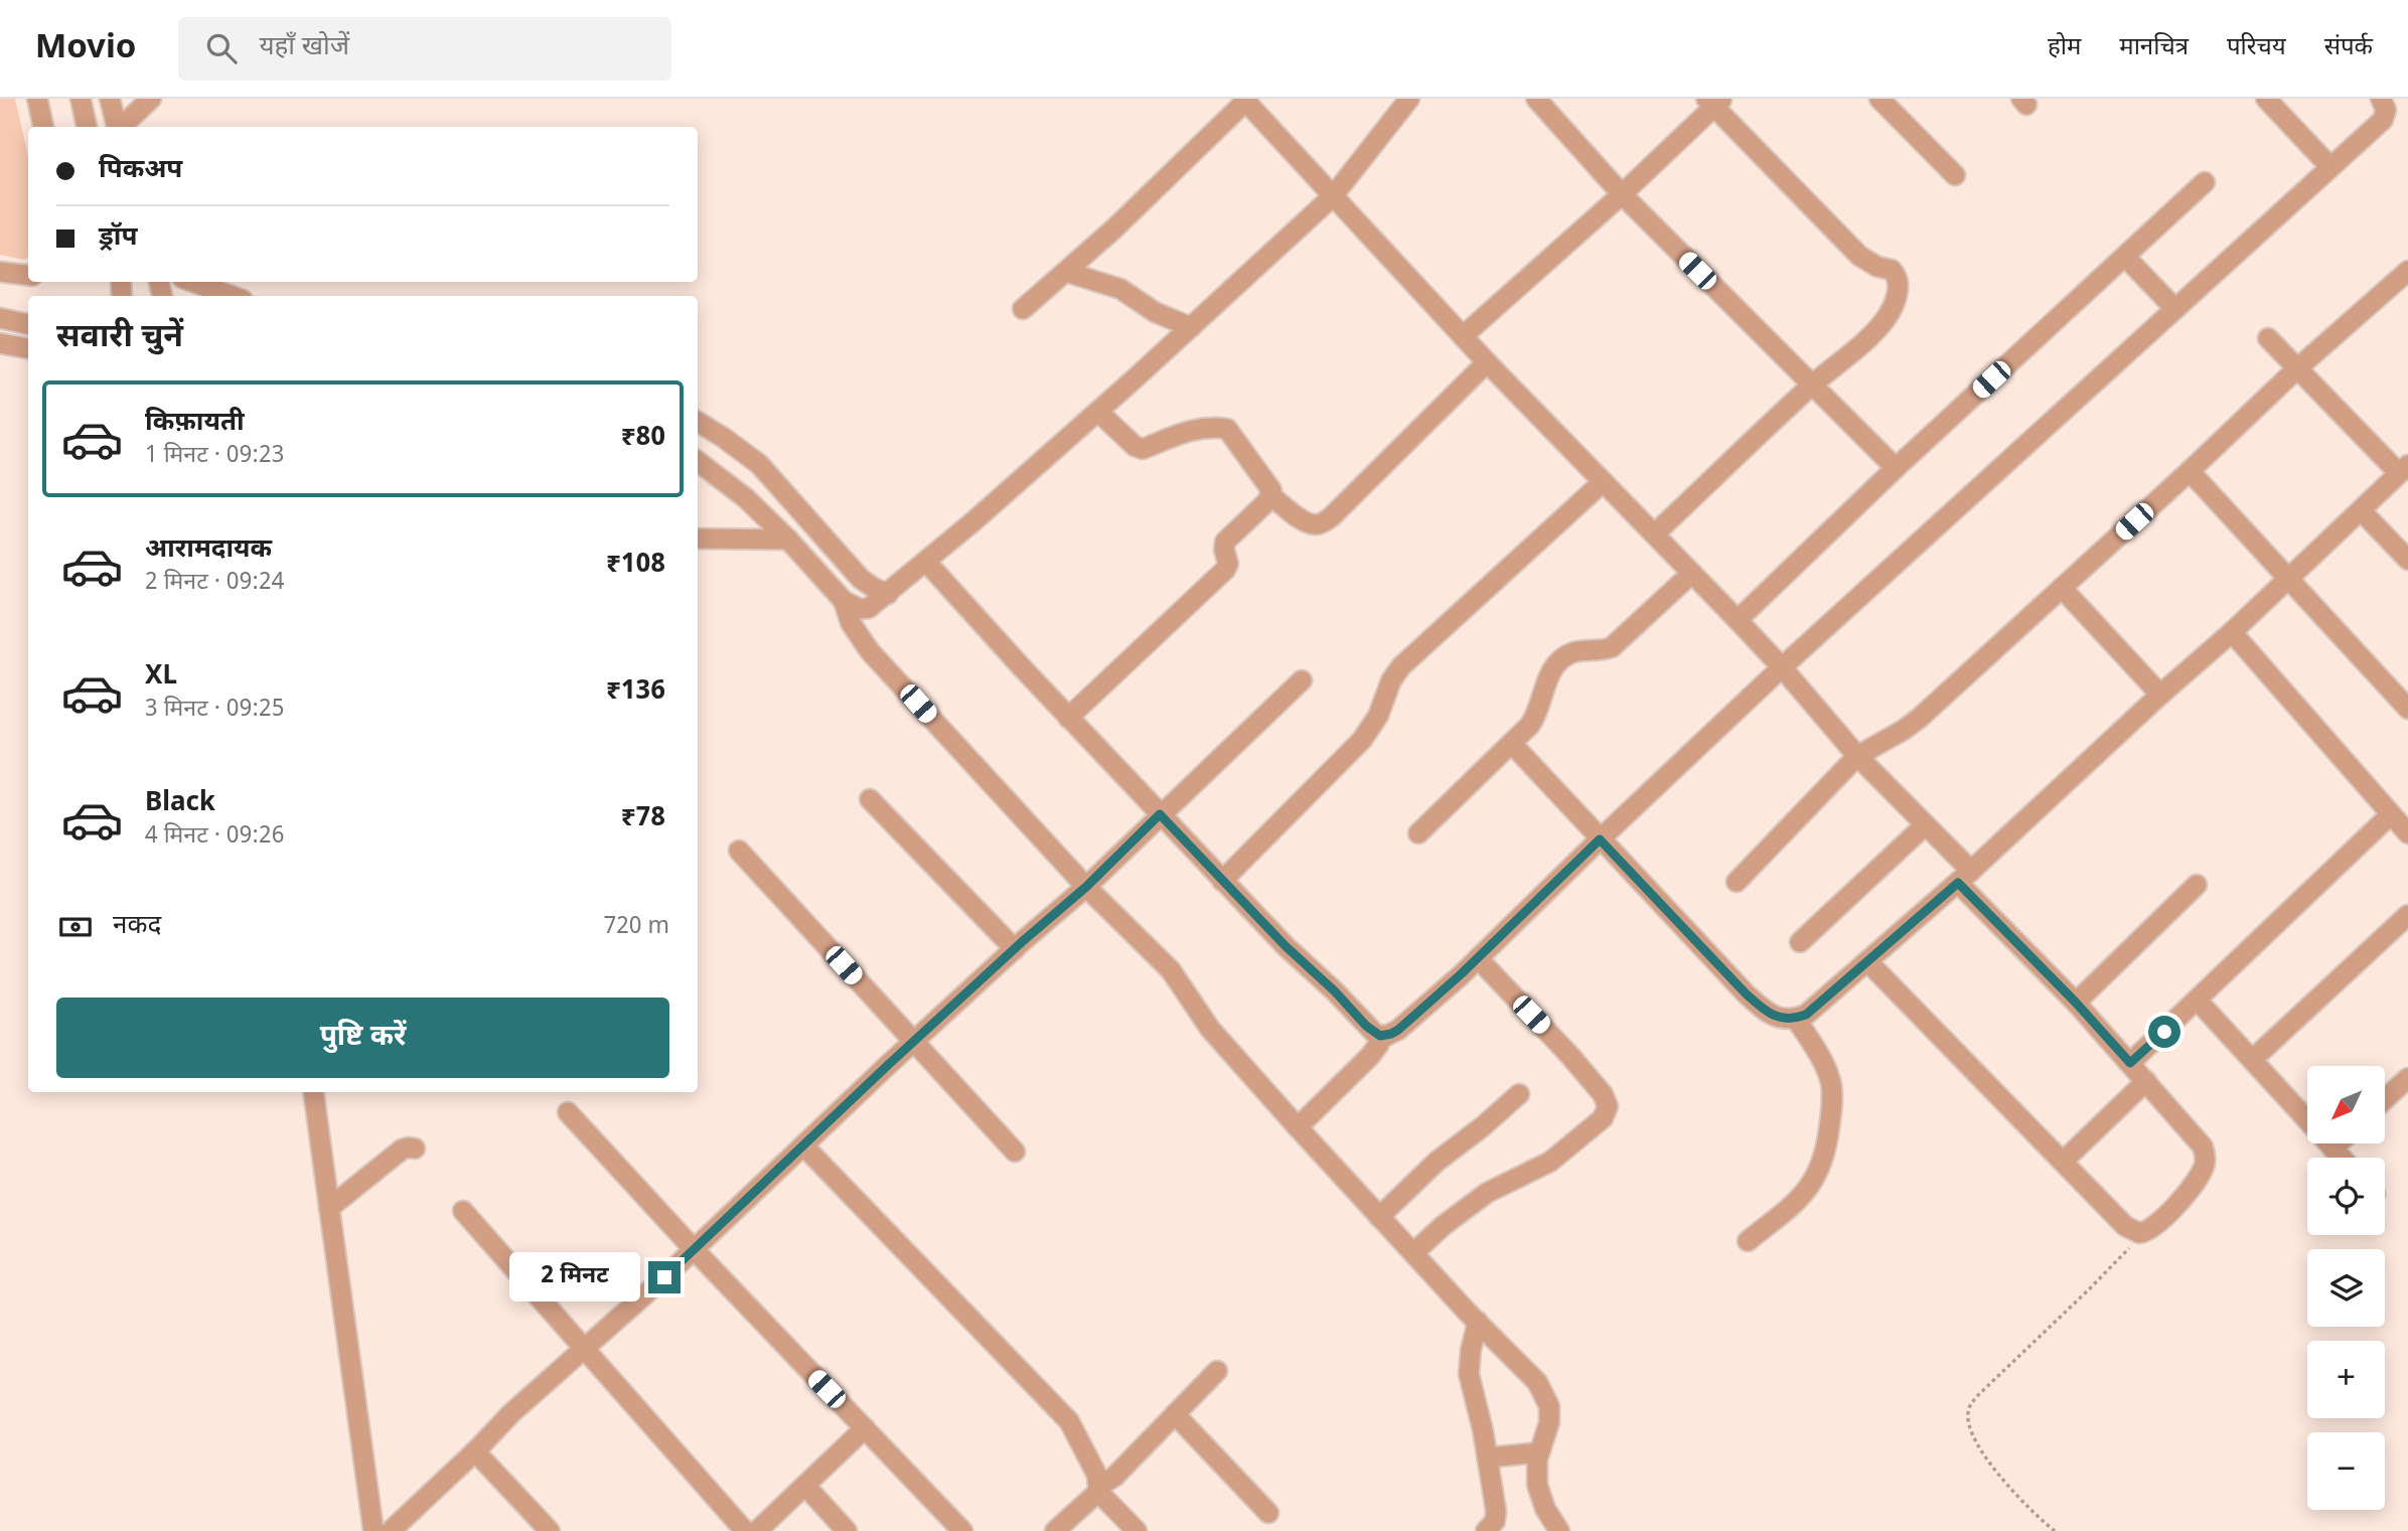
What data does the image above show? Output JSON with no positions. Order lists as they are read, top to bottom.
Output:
{
  "north": "bottom left",
  "page": {
    "header": "Movio",
    "search": "यहाँ खोजें",
    "nav": [
      "होम",
      "मानचित्र",
      "परिचय",
      "संपर्क"
    ],
    "banner": ["पिकअप", "ड्रॉप"],
    "heading": "सवारी चुनें",
    "list": [
      {
        "name": "किफ़ायती",
        "note": "1 मिनट · 09:23",
        "value": "₹80"
      },
      {
        "name": "आरामदायक",
        "note": "2 मिनट · 09:24",
        "value": "₹108"
      },
      {
        "name": "XL",
        "note": "3 मिनट · 09:25",
        "value": "₹136"
      },
      {
        "name": "Black",
        "note": "4 मिनट · 09:26",
        "value": "₹78"
      }
    ],
    "pay": ["नकद", "720 m"],
    "buttons": "पुष्टि करें",
    "map_buttons": ["+", "−"],
    "bubble": "2 मिनट"
  }
}
